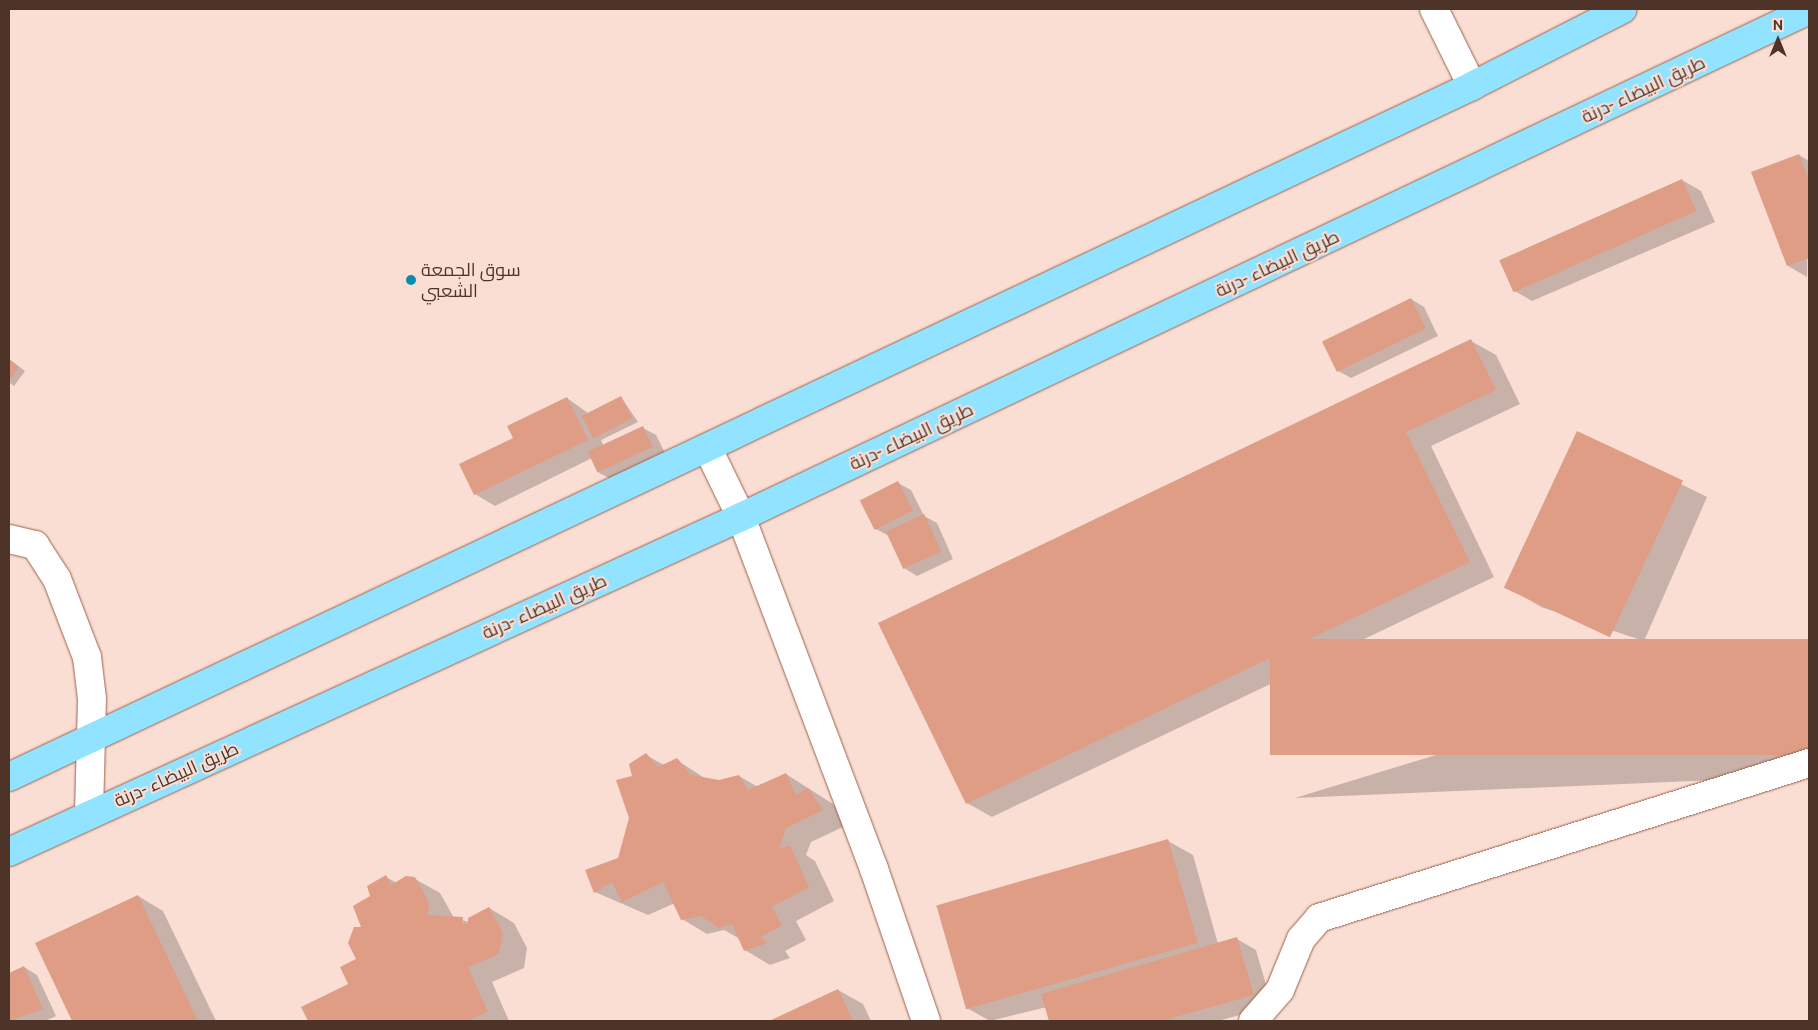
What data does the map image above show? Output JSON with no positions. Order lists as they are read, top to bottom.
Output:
{
  "streets": {
    "highway": ["طريق البيضاء -درنة"]
  },
  "places": ["سوق الجمعة الشعبي"],
  "north": "top"
}
